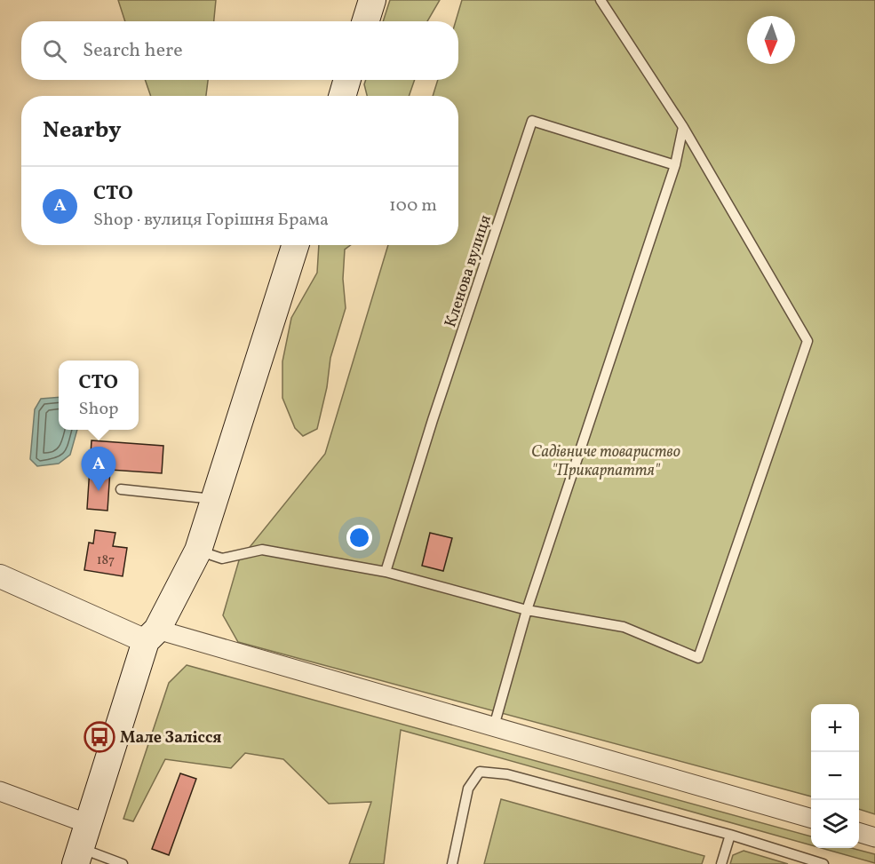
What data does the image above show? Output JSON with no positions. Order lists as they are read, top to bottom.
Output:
{
  "streets": {
    "lane": ["Кленова вулиця"]
  },
  "parks": ["Садівниче товариство \"Прикарпаття\""],
  "places": {
    "bus stop": ["Мале Залісся"]
  },
  "house_numbers": ["187"],
  "north": "bottom",
  "page": {
    "search": "Search here",
    "heading": "Nearby",
    "list": [
      {
        "mark": "A",
        "name": "СТО",
        "note": "Shop · вулиця Горішня Брама",
        "value": "100 m"
      }
    ],
    "popup": ["СТО", "Shop"],
    "pins": "A",
    "map_buttons": ["+", "−"]
  }
}
